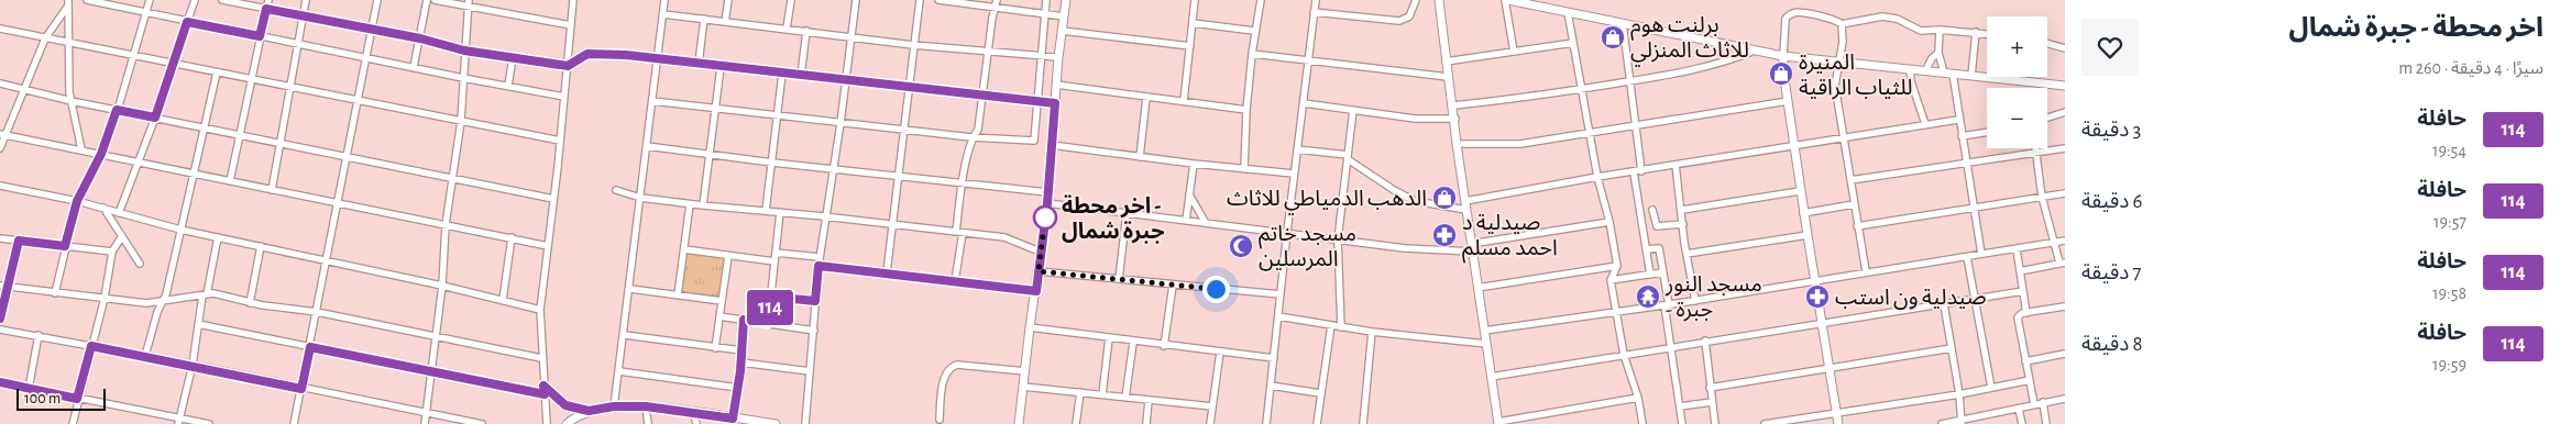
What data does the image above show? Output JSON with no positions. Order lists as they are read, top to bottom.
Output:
{
  "places": {
    "shop": ["برلنت هوم للاثاث المنزلي", "المنيرة للثياب الراقية", "الدهب الدمياطي للاثاث"],
    "other": ["اخر محطة - جبرة شمال"],
    "pharmacy": ["صيدلية د احمد مسلم", "صيدلية ون استب"],
    "mosque": ["مسجد خاتم المرسلين"],
    "temple": ["مسجد النور - جبرة"]
  },
  "lines": ["bus line 114"],
  "scale_bar": "100 m",
  "page": {
    "heading": ["اخر محطة - جبرة شمال", "سيرًا · 4 دقيقة · 260 m"],
    "on_map": "114",
    "map_buttons": ["+", "−"],
    "list": [
      {
        "mark": "114",
        "name": "حافلة",
        "note": "19:54",
        "value": "3 دقيقة"
      },
      {
        "mark": "114",
        "name": "حافلة",
        "note": "19:57",
        "value": "6 دقيقة"
      },
      {
        "mark": "114",
        "name": "حافلة",
        "note": "19:58",
        "value": "7 دقيقة"
      },
      {
        "mark": "114",
        "name": "حافلة",
        "note": "19:59",
        "value": "8 دقيقة"
      }
    ],
    "scale": "100 m"
  }
}
